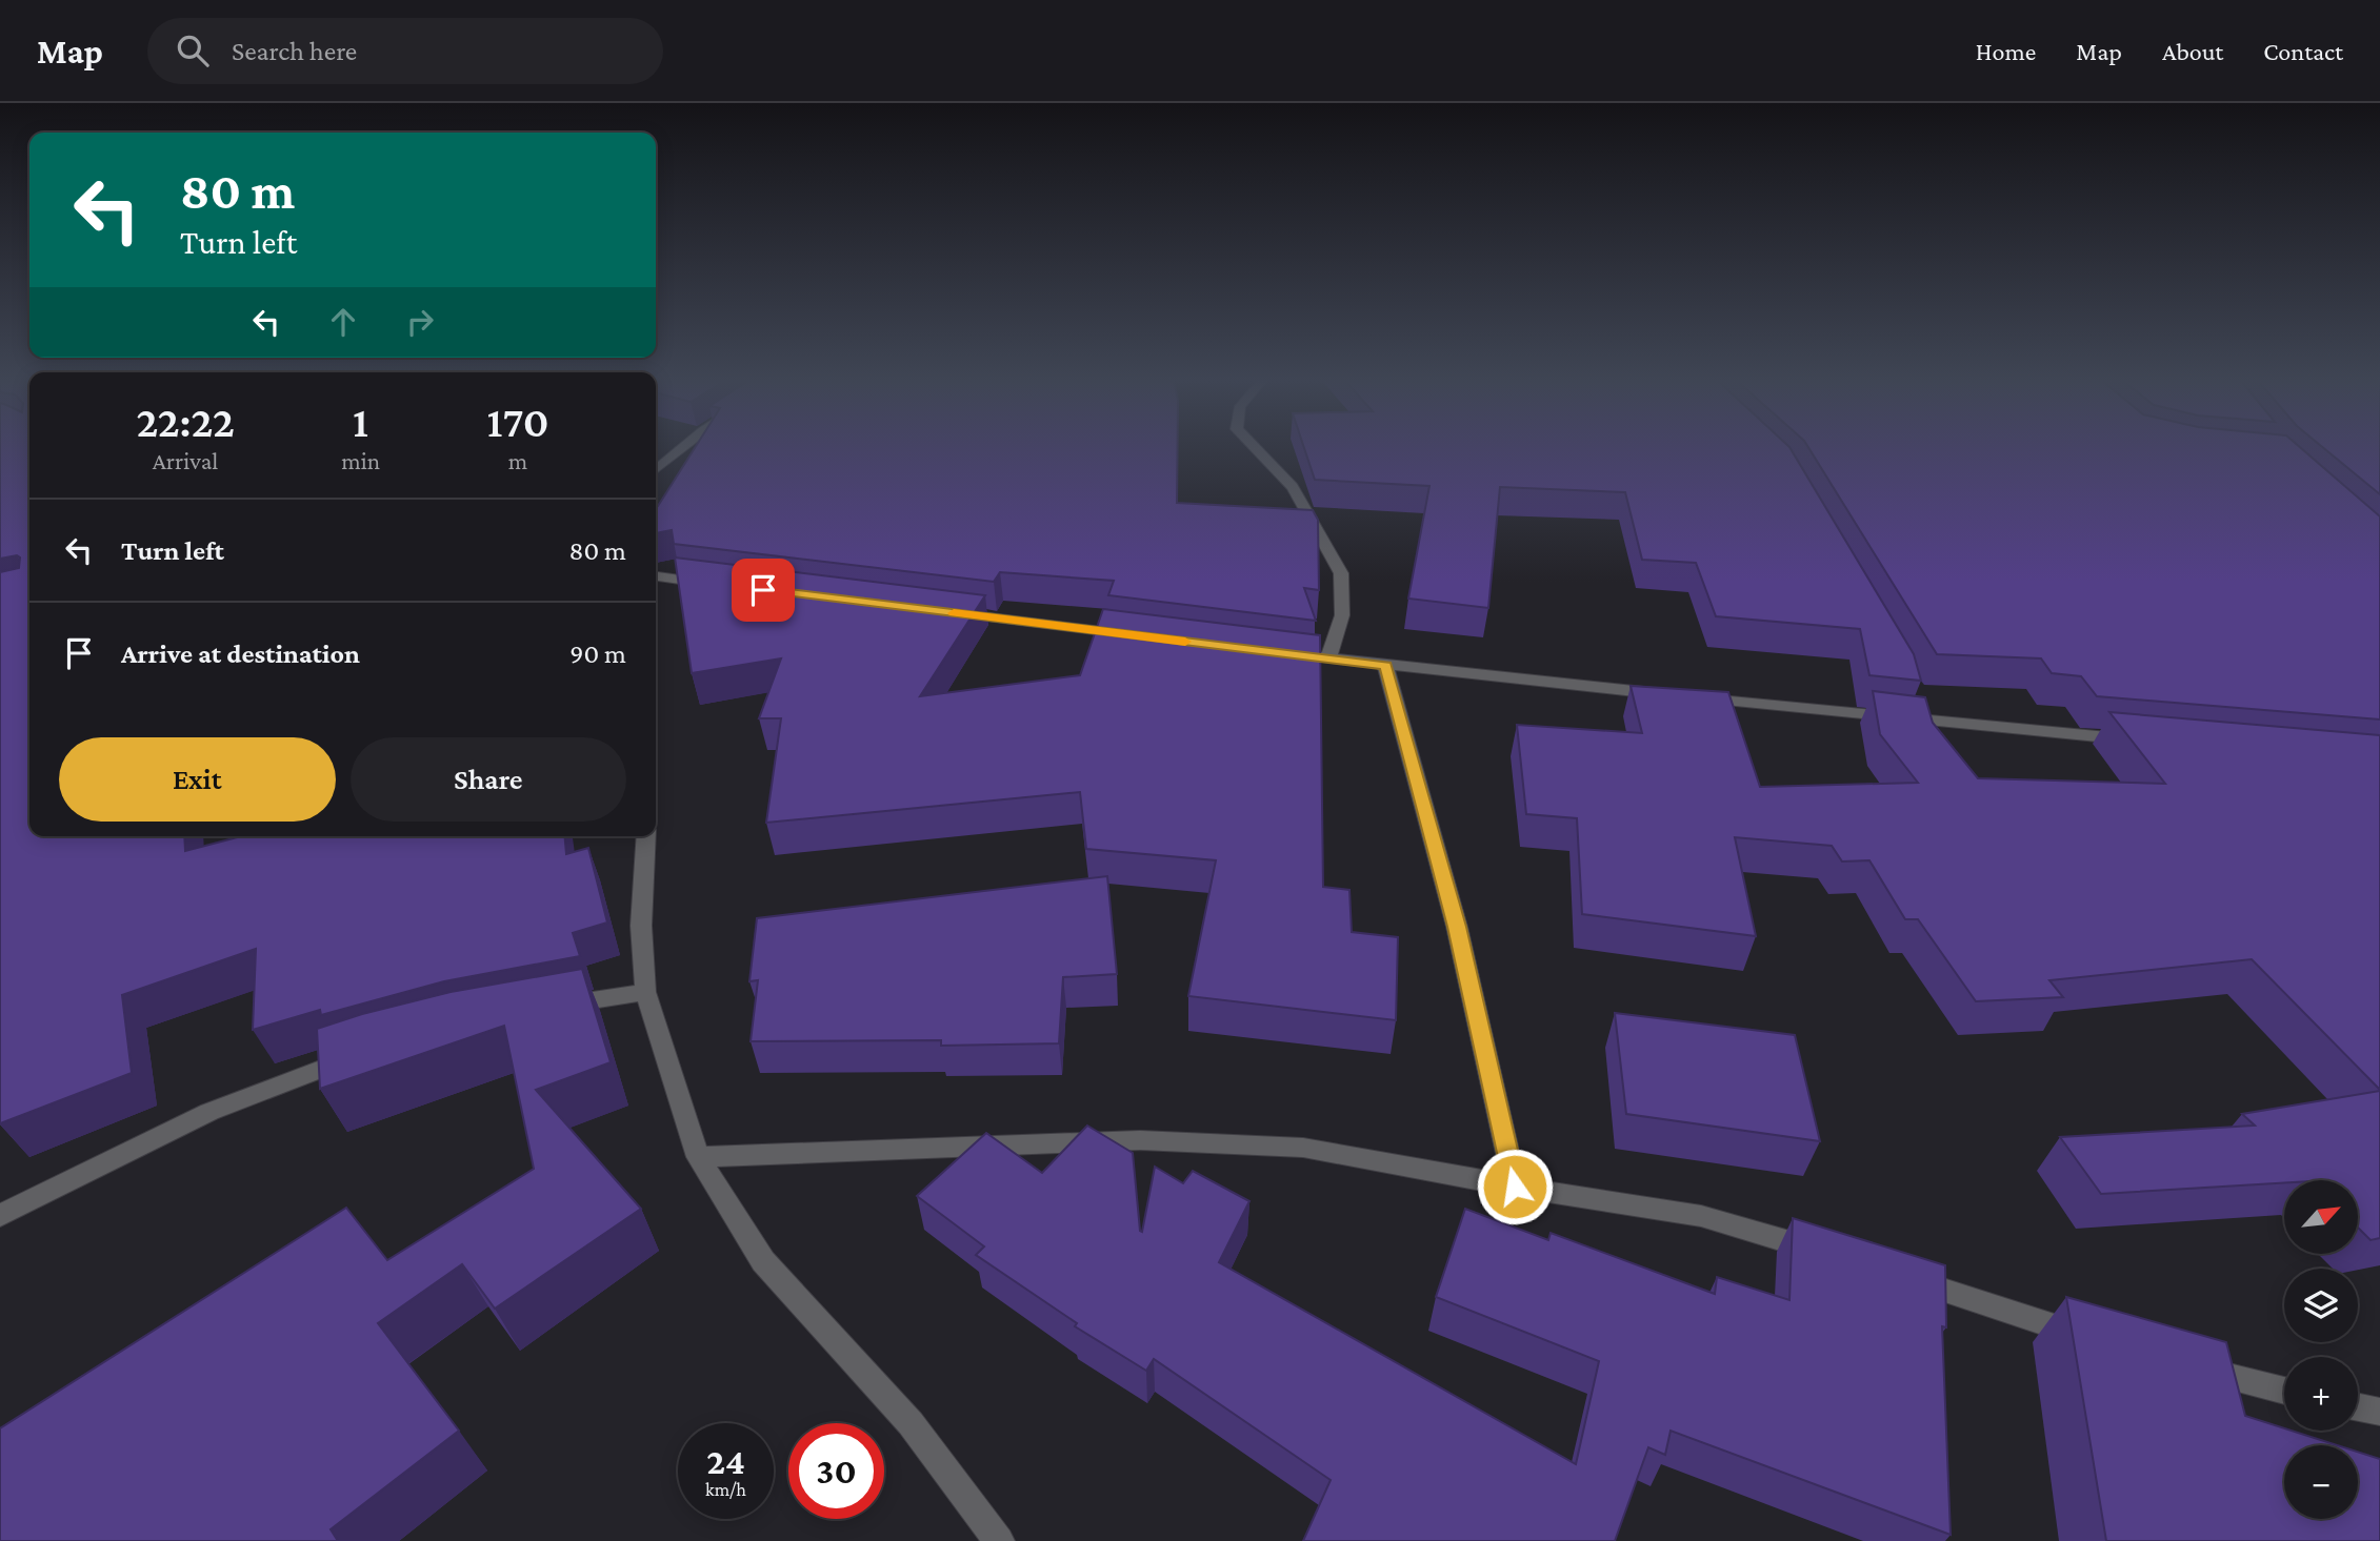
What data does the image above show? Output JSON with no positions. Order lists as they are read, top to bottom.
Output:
{
  "north": "top right",
  "page": {
    "header": "Map",
    "search": "Search here",
    "nav": [
      "Home",
      "Map",
      "About",
      "Contact"
    ],
    "turn": ["80 m", "Turn left"],
    "eta": [
      "22:22",
      "Arrival",
      "1",
      "min",
      "170",
      "m"
    ],
    "list": [
      {
        "name": "Turn left",
        "value": "80 m"
      },
      {
        "name": "Arrive at destination",
        "value": "90 m"
      }
    ],
    "buttons": ["Exit", "Share"],
    "map_buttons": ["+", "−"],
    "speed": "24 km/h",
    "limit": "30"
  }
}
